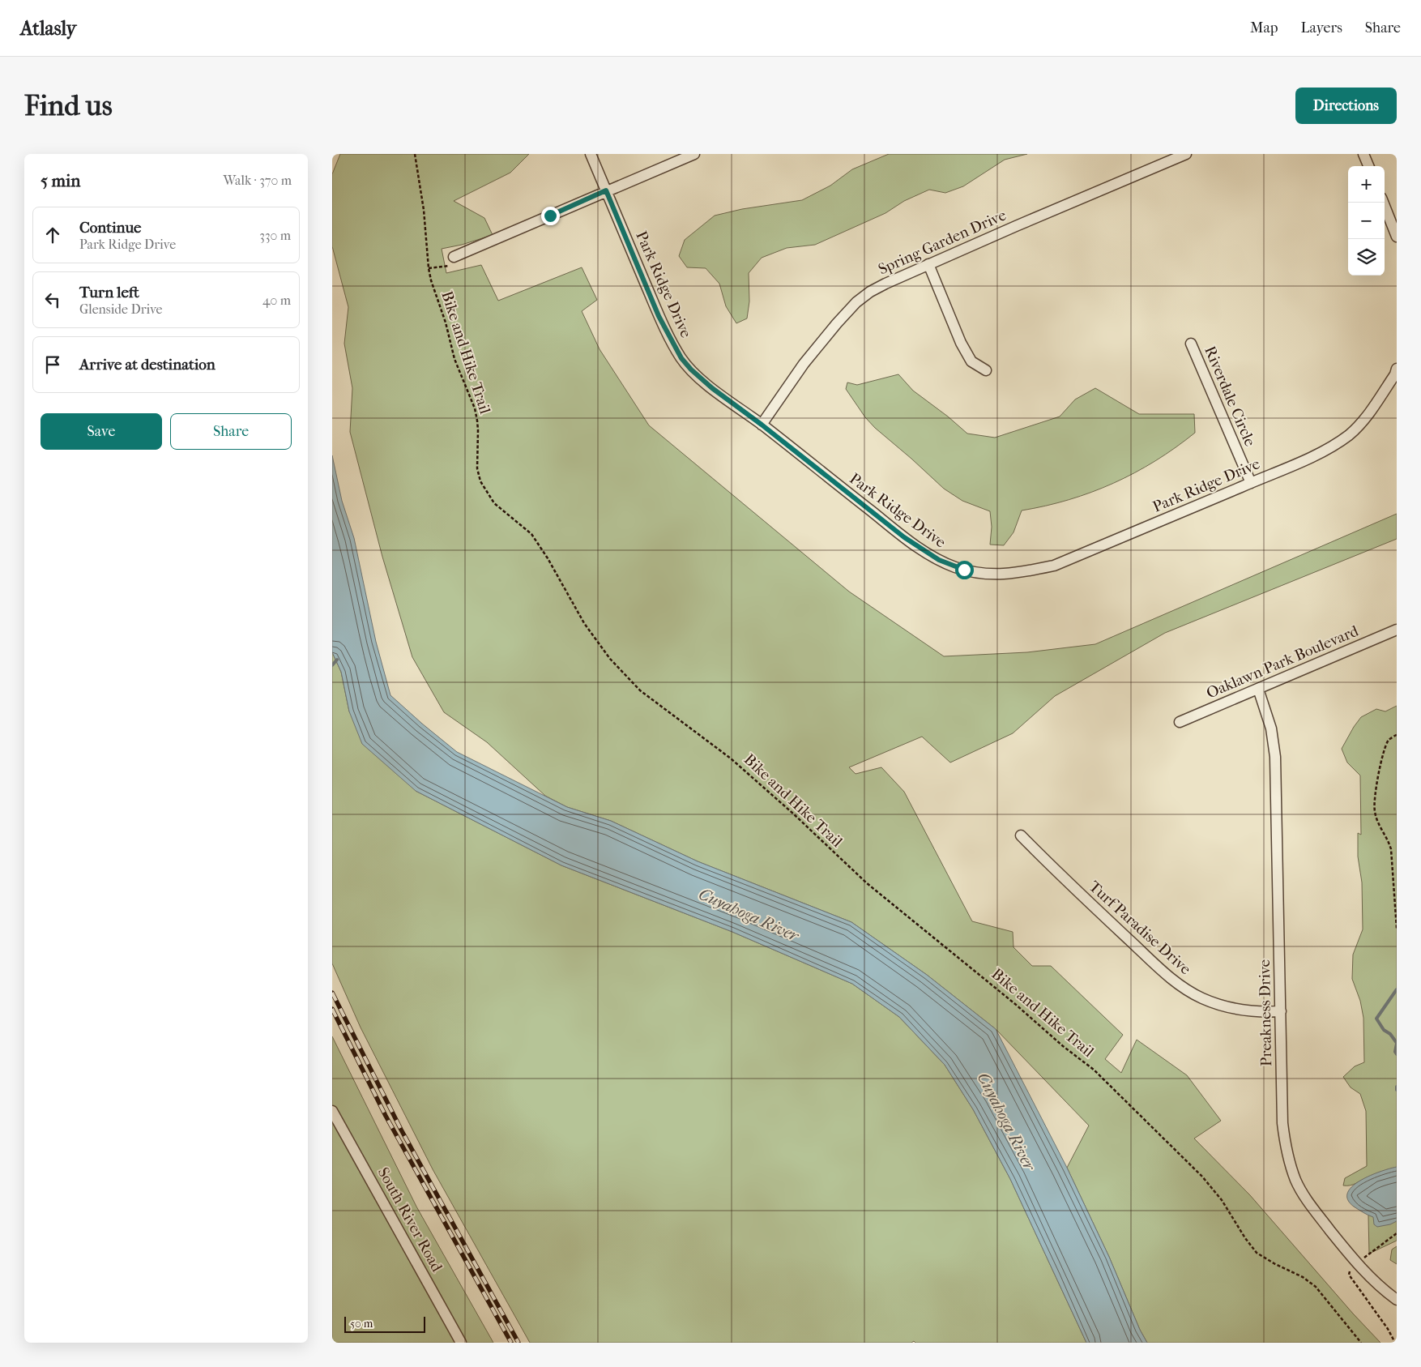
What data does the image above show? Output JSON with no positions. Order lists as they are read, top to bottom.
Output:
{
  "streets": {
    "street": [
      "Spring Garden Drive",
      "Park Ridge Drive",
      "Riverdale Circle",
      "Oaklawn Park Boulevard",
      "Turf Paradise Drive",
      "Preakness Drive",
      "South River Road"
    ],
    "path": ["Bike and Hike Trail"]
  },
  "crossings": [
    ["Spring Garden Drive", "Park Ridge Drive"],
    ["Park Ridge Drive", "Riverdale Circle"],
    ["Oaklawn Park Boulevard", "Preakness Drive"],
    ["Turf Paradise Drive", "Preakness Drive"]
  ],
  "water": ["Cuyahoga River"],
  "scale_bar": "50 m",
  "page": {
    "header": "Atlasly",
    "nav": ["Map", "Layers", "Share"],
    "buttons": [
      "Directions",
      ["Save", "Share"]
    ],
    "title": "Find us",
    "heading": ["5 min", "Walk · 370 m"],
    "map_buttons": ["+", "−"],
    "list": [
      ["Continue", "Park Ridge Drive", "330 m"],
      ["Turn left", "Glenside Drive", "40 m"],
      "Arrive at destination"
    ],
    "scale": "50 m"
  }
}
